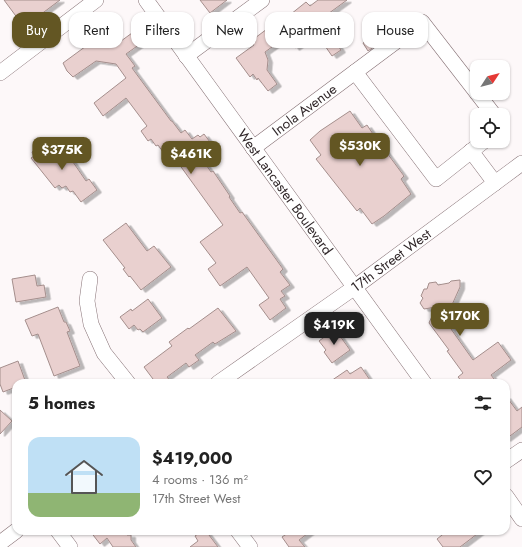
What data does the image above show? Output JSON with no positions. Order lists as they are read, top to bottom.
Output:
{
  "streets": {
    "street": ["Inola Avenue", "West Lancaster Boulevard", "17th Street West"]
  },
  "crossings": [
    ["Inola Avenue", "West Lancaster Boulevard"],
    ["West Lancaster Boulevard", "17th Street West"]
  ],
  "north": "top right",
  "page": {
    "chip": [
      "Buy",
      "Rent",
      "Filters",
      "New",
      "Apartment",
      "House"
    ],
    "price": [
      "$530K",
      "$375K",
      "$461K",
      "$170K",
      "$419K"
    ],
    "heading": "5 homes",
    "list": [
      {
        "name": "$419,000",
        "note": "4 rooms · 136 m² · 17th Street West"
      }
    ]
  }
}
